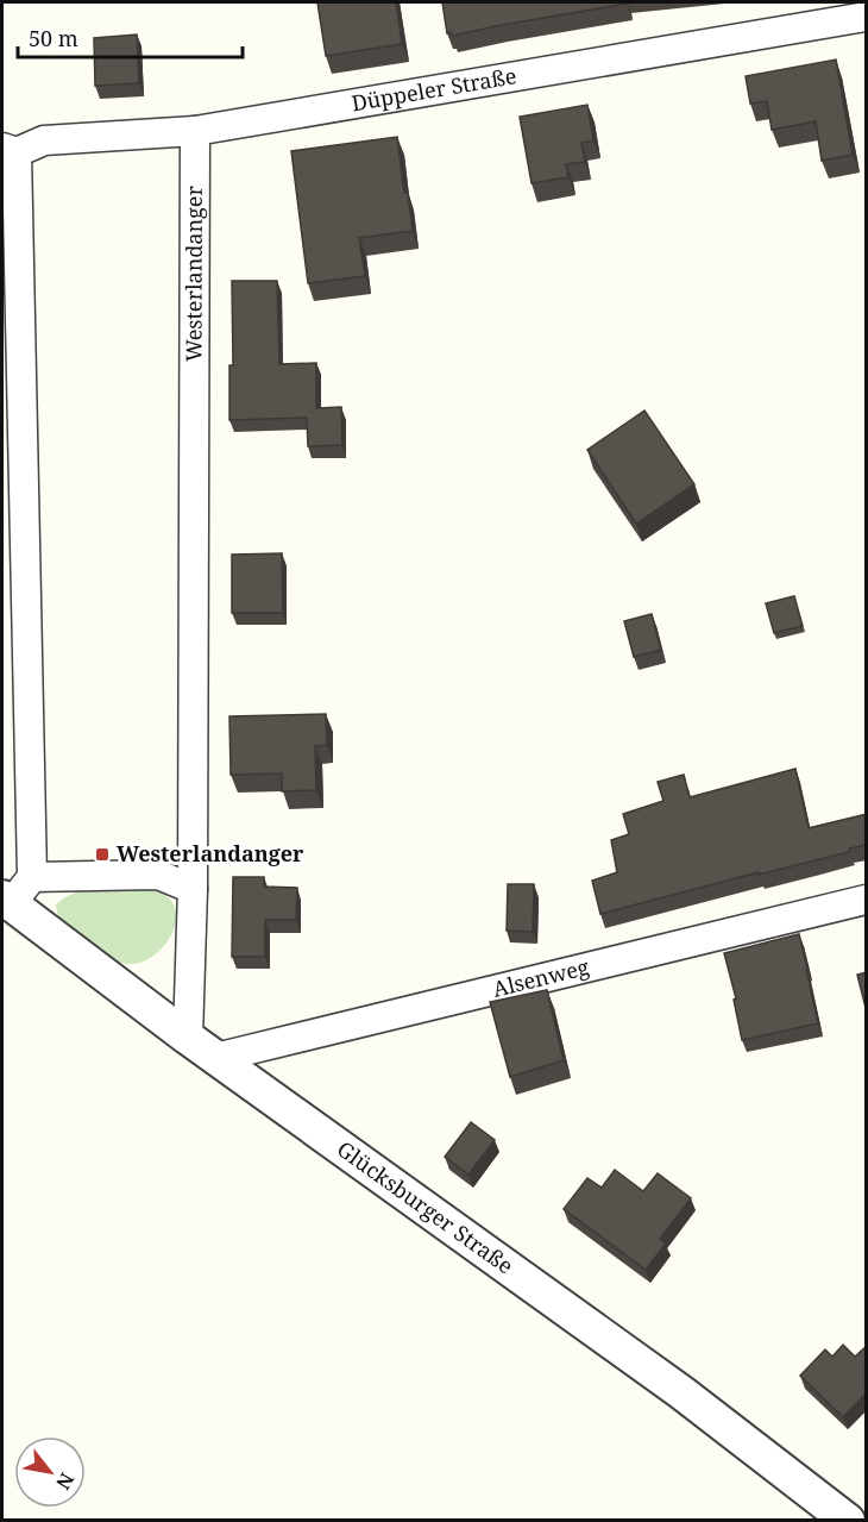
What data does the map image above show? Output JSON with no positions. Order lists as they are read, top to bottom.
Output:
{
  "streets": {
    "street": [
      "Düppeler Straße",
      "Westerlandanger",
      "Alsenweg",
      "Glücksburger Straße"
    ]
  },
  "crossings": [
    ["Düppeler Straße", "Westerlandanger"],
    ["Westerlandanger", "Glücksburger Straße"],
    ["Alsenweg", "Glücksburger Straße"]
  ],
  "places": {
    "transit": ["Westerlandanger"]
  },
  "scale_bar": "50 m",
  "north": "bottom right"
}
